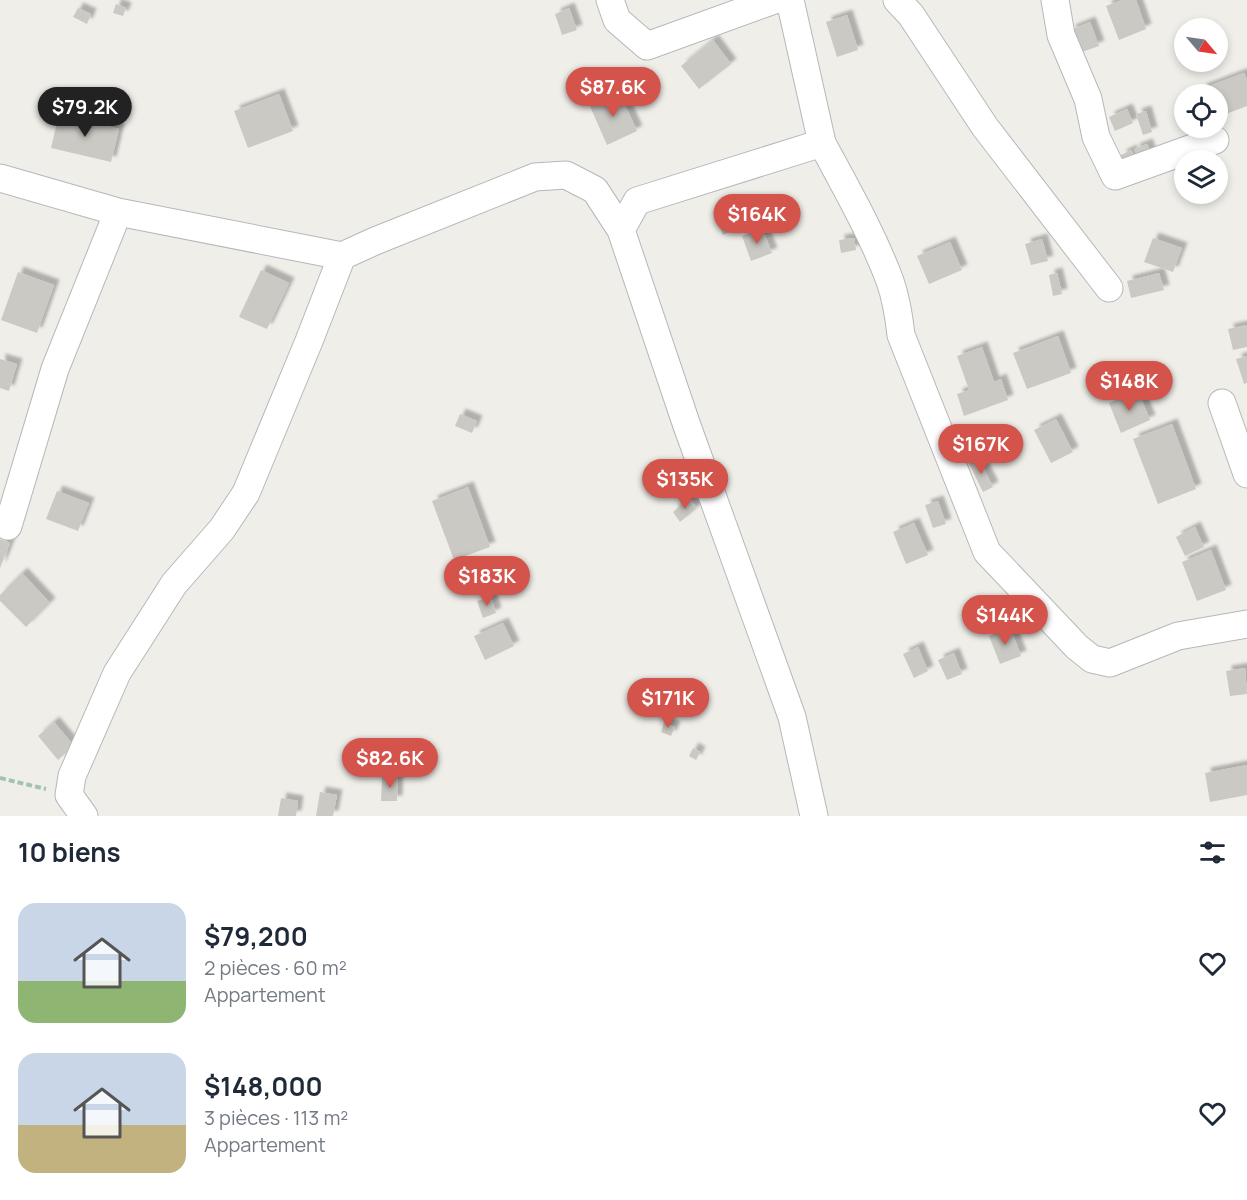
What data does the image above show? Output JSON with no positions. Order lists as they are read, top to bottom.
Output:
{
  "north": "bottom right",
  "page": {
    "price": [
      "$87.6K",
      "$79.2K",
      "$164K",
      "$148K",
      "$167K",
      "$135K",
      "$183K",
      "$144K",
      "$171K",
      "$82.6K"
    ],
    "heading": "10 biens",
    "list": [
      {
        "name": "$79,200",
        "note": "2 pièces · 60 m² · Appartement"
      },
      {
        "name": "$148,000",
        "note": "3 pièces · 113 m² · Appartement"
      }
    ]
  }
}
